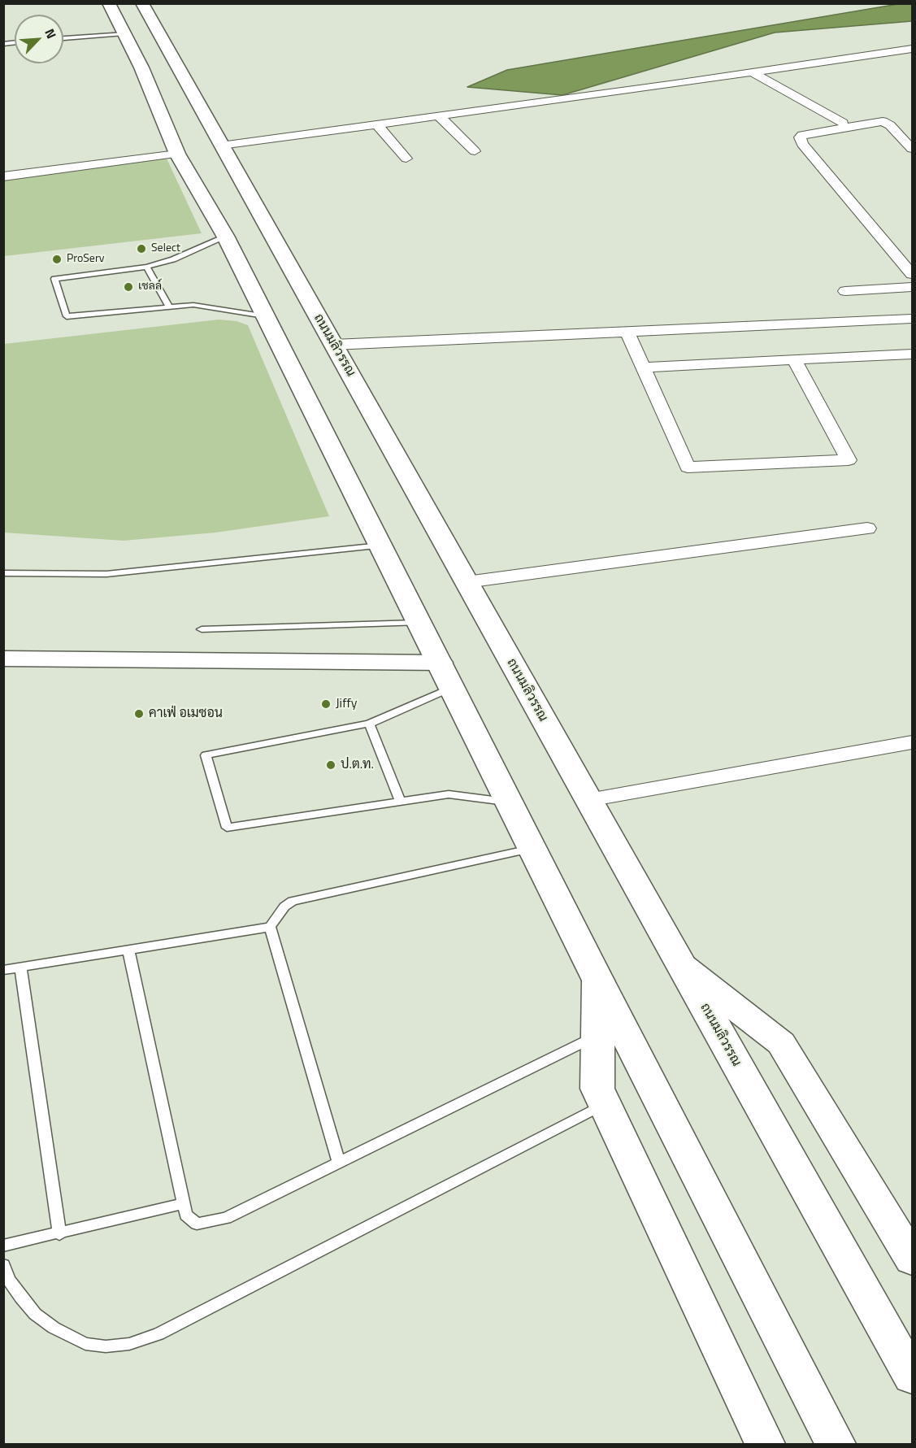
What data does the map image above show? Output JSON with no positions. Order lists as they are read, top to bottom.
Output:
{
  "streets": {
    "main road": ["ถนนมลิวรรณ"]
  },
  "places": [
    "Select",
    "ProServ",
    "เชลล์",
    "Jiffy",
    "คาเฟ่ อเมซอน",
    "ป.ต.ท."
  ],
  "north": "top right"
}
